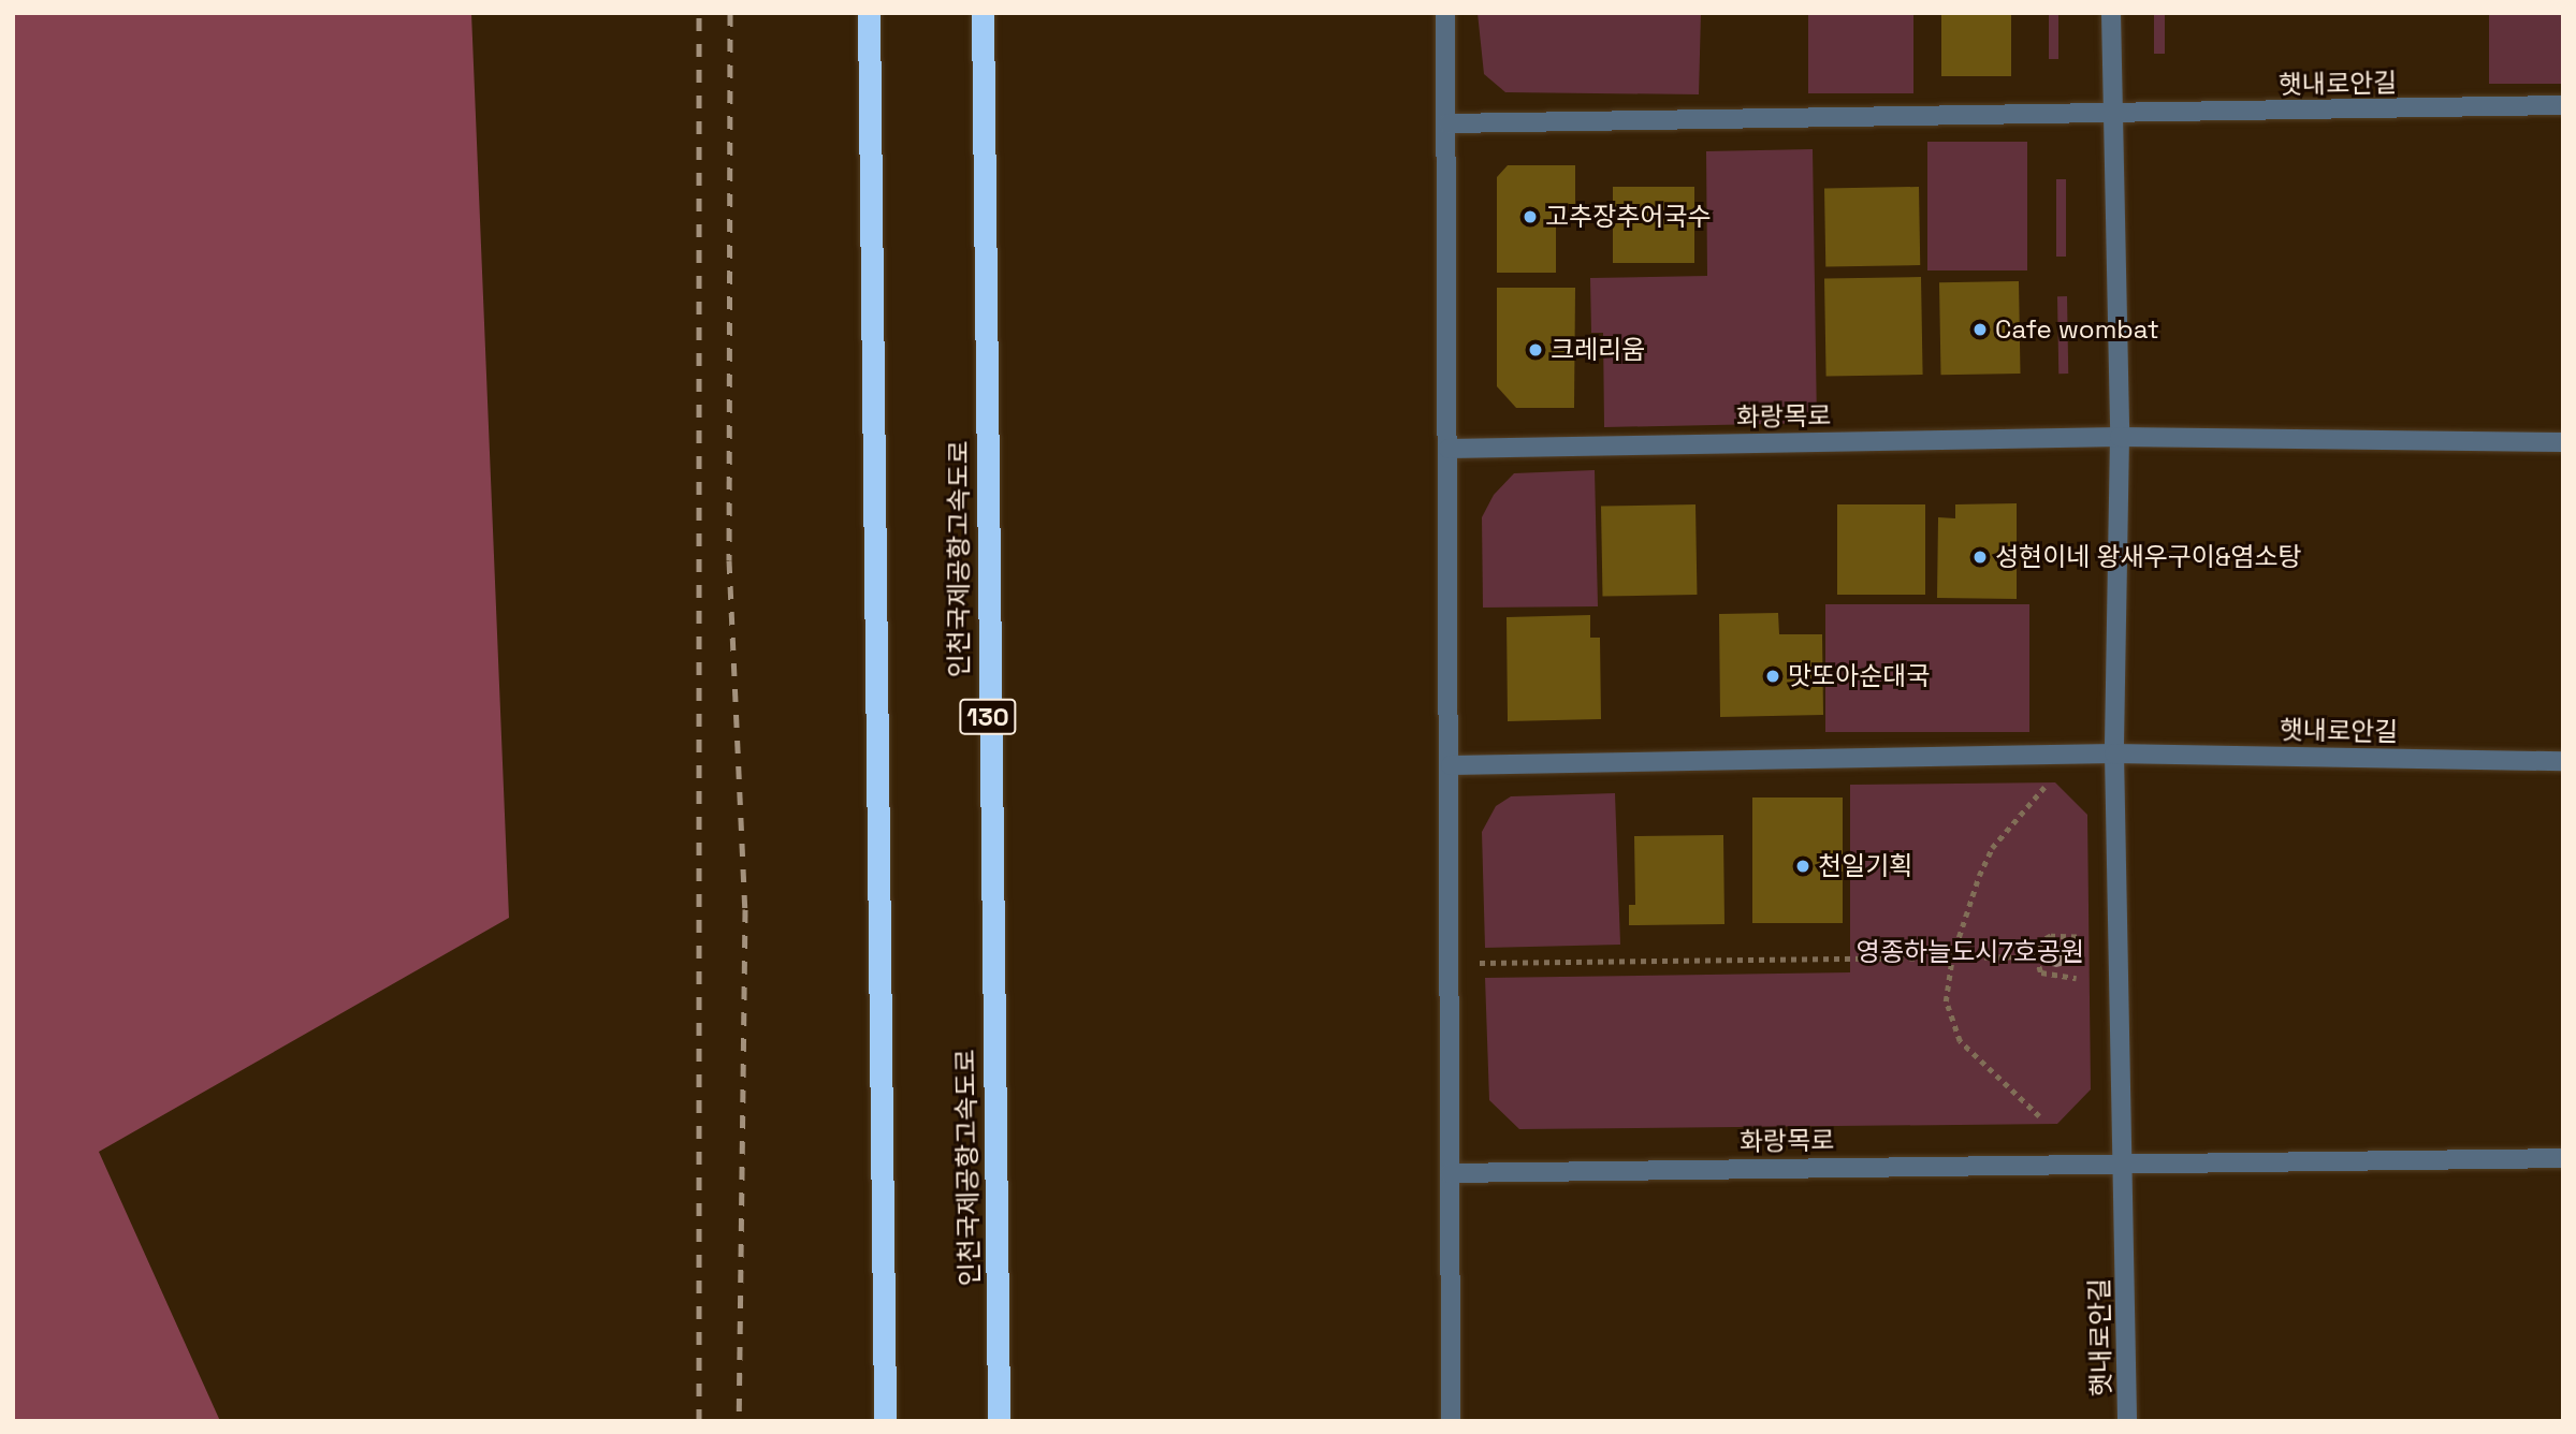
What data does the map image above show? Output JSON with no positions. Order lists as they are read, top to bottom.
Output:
{
  "streets": {
    "highway": ["인천국제공항고속도로", "130"],
    "street": ["햇내로안길", "화랑목로"]
  },
  "crossings": [
    ["햇내로안길", "화랑목로"]
  ],
  "parks": ["영종하늘도시7호공원"],
  "places": [
    "고추장추어국수",
    "Cafe wombat",
    "크레리움",
    "성현이네 왕새우구이&염소탕",
    "맛또아순대국",
    "천일기획"
  ]
}
